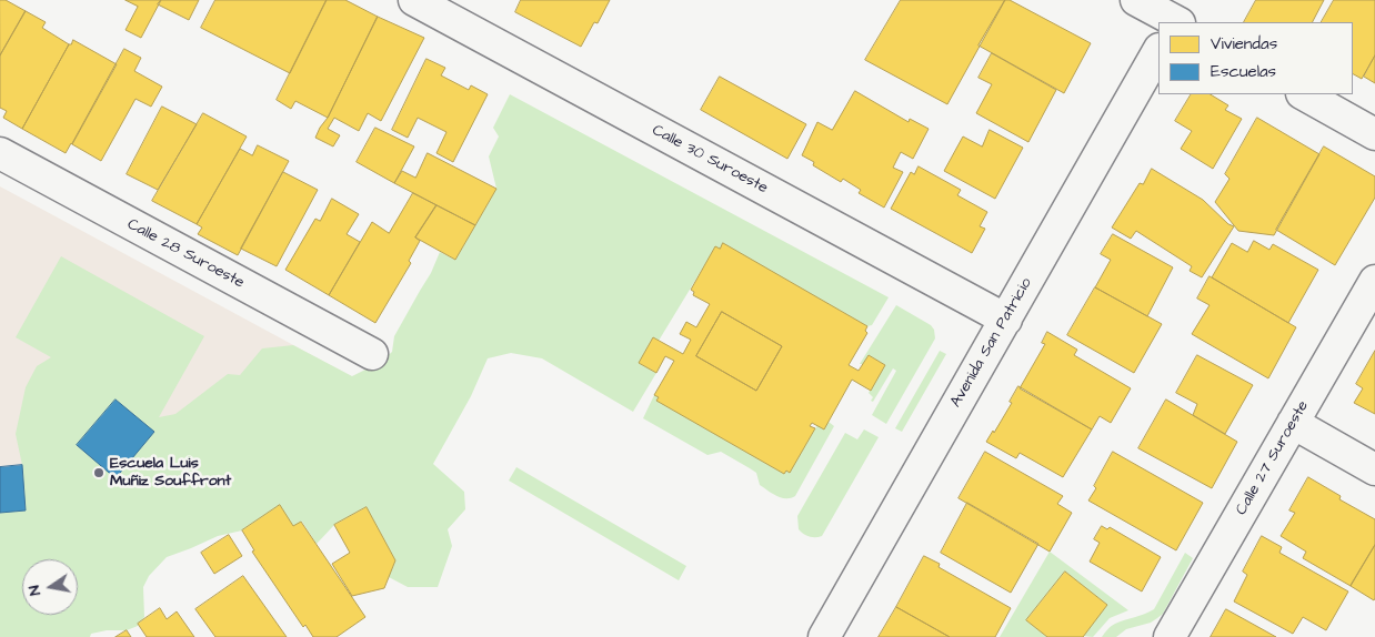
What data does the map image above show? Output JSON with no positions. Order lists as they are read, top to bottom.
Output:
{
  "streets": {
    "street": [
      "Calle 30 Suroeste",
      "Calle 28 Suroeste",
      "Avenida San Patricio",
      "Calle 27 Suroeste"
    ]
  },
  "crossings": [
    ["Calle 30 Suroeste", "Avenida San Patricio"]
  ],
  "places": ["Escuela Luis Muñiz Souffront"],
  "legend": ["Viviendas", "Escuelas"],
  "north": "left"
}
